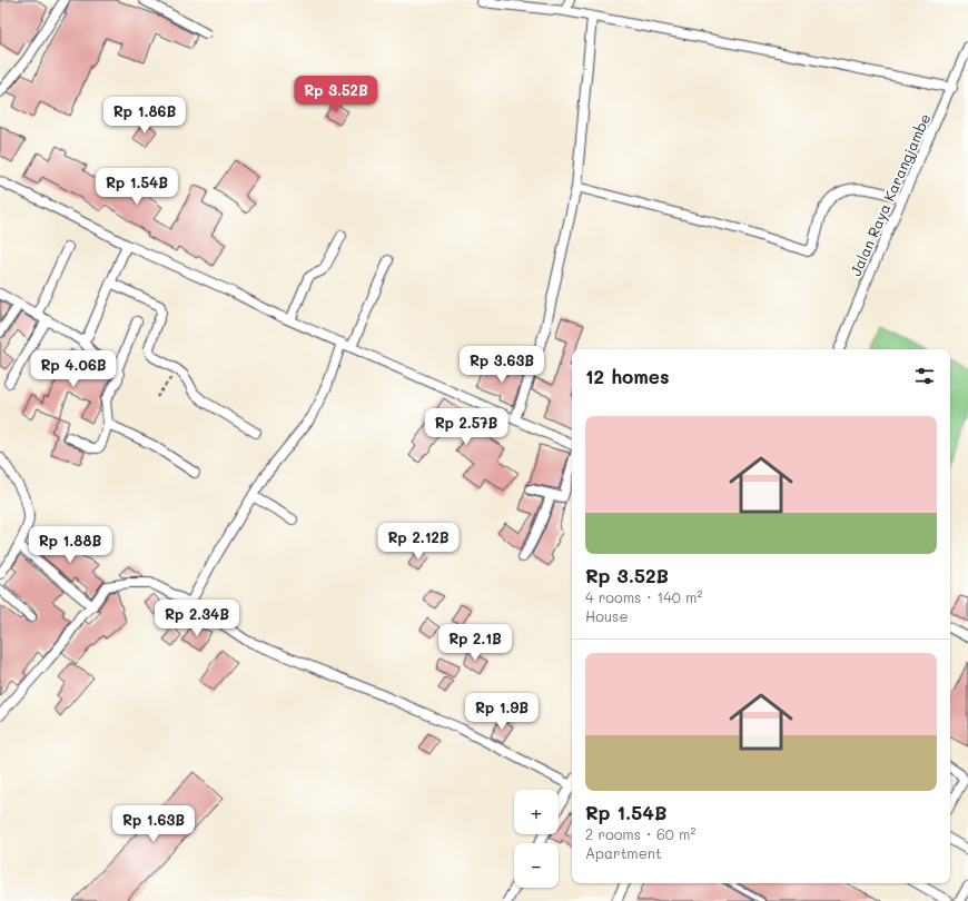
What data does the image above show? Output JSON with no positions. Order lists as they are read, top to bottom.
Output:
{
  "streets": {
    "street": ["Jalan Raya Karangjambe"]
  },
  "page": {
    "price": [
      "Rp 3.52B",
      "Rp 1.86B",
      "Rp 1.54B",
      "Rp 3.63B",
      "Rp 4.06B",
      "Rp 2.57B",
      "Rp 2.12B",
      "Rp 1.88B",
      "Rp 2.34B",
      "Rp 2.1B",
      "Rp 1.9B",
      "Rp 1.63B"
    ],
    "heading": "12 homes",
    "list": [
      {
        "name": "Rp 3.52B",
        "note": "4 rooms · 140 m² · House"
      },
      {
        "name": "Rp 1.54B",
        "note": "2 rooms · 60 m² · Apartment"
      }
    ],
    "map_buttons": ["+", "−"]
  }
}
